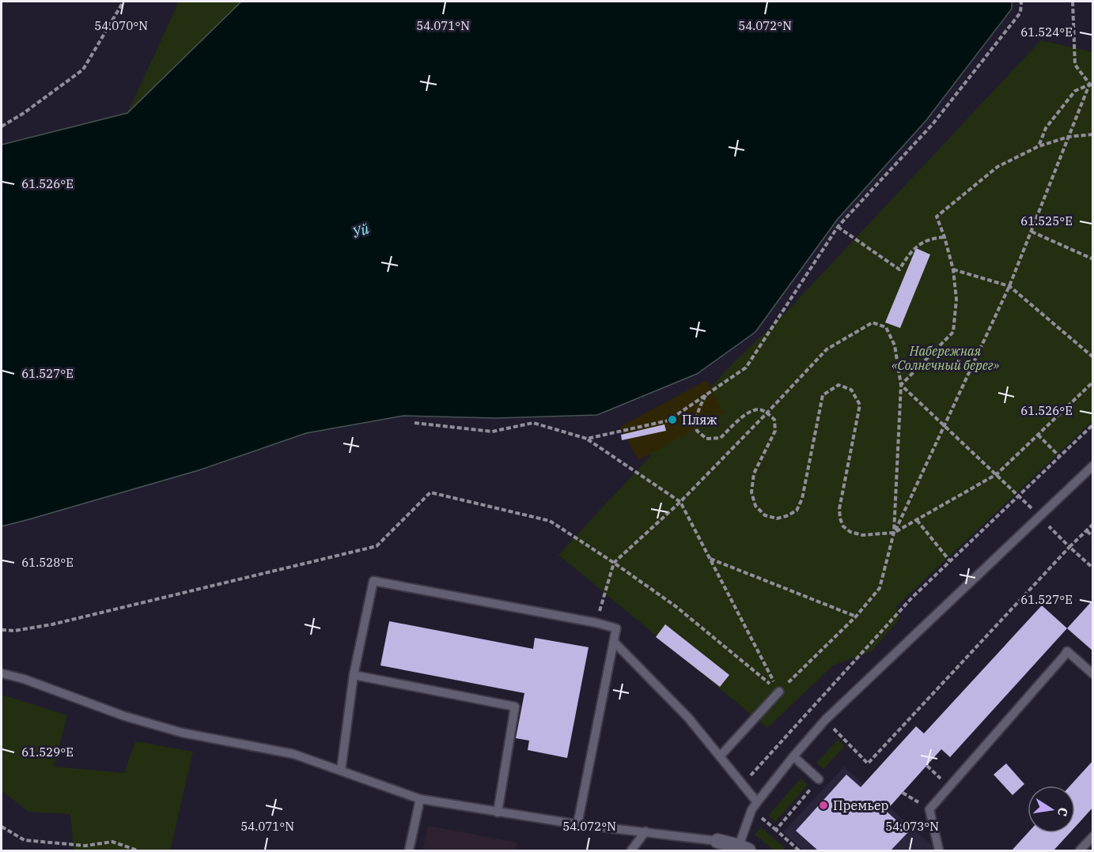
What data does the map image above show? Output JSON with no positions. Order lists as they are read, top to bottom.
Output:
{
  "water": ["Уй"],
  "parks": ["Набережная «Солнечный берег»"],
  "places": ["Пляж", "Премьер"],
  "north": "right",
  "coordinates": [
    "54.070°N",
    "54.071°N",
    "54.072°N",
    "61.524°E",
    "61.526°E",
    "61.525°E",
    "61.527°E",
    "61.528°E",
    "61.529°E",
    "54.073°N"
  ]
}
